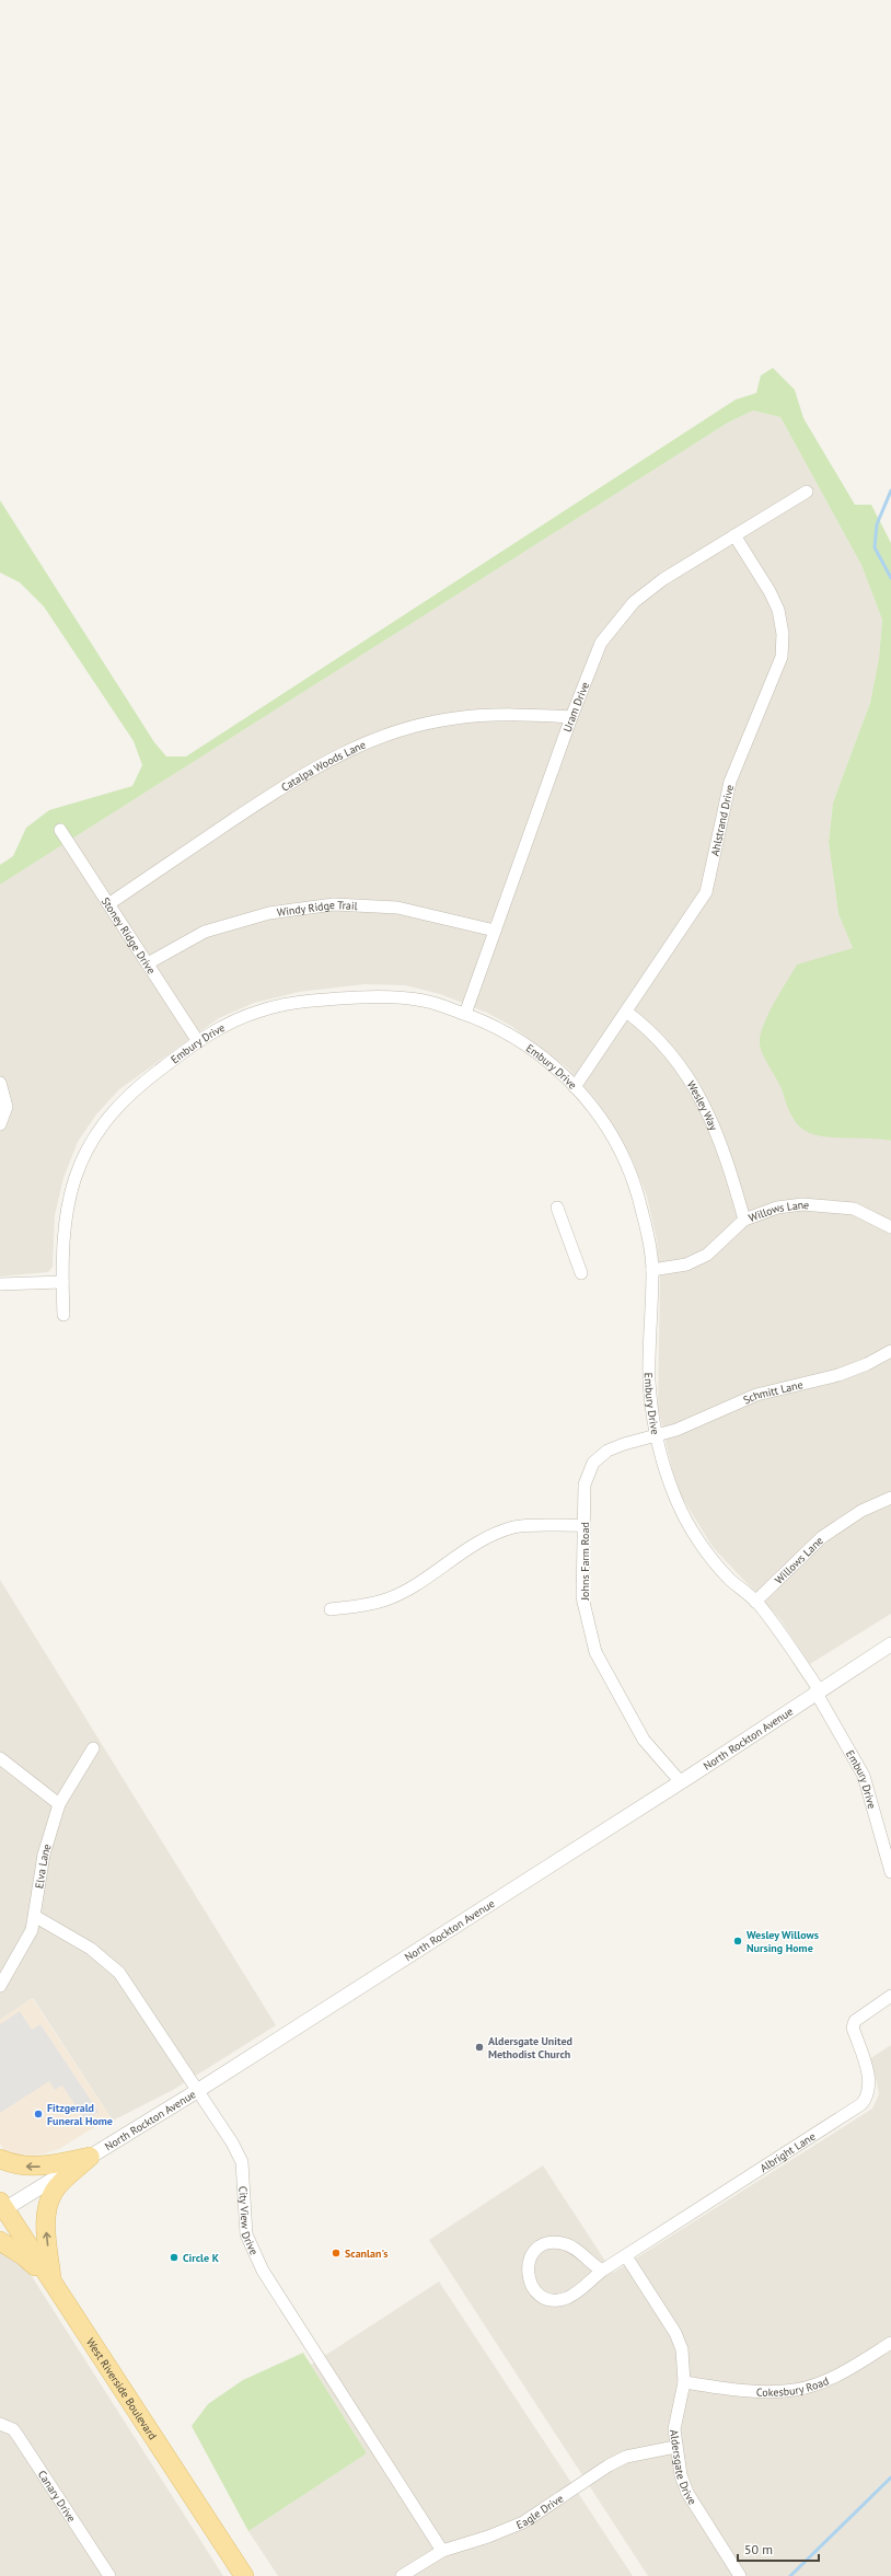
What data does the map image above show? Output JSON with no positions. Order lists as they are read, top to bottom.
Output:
{
  "streets": {
    "main road": ["West Riverside Boulevard"],
    "street": [
      "Uram Drive",
      "Catalpa Woods Lane",
      "Ahlstrand Drive",
      "Windy Ridge Trail",
      "Stoney Ridge Drive",
      "Embury Drive",
      "Wesley Way",
      "Willows Lane",
      "Schmitt Lane",
      "Johns Farm Road",
      "North Rockton Avenue",
      "Elva Lane",
      "Albright Lane",
      "City View Drive",
      "Cokesbury Road",
      "Aldersgate Drive",
      "Canary Drive",
      "Eagle Drive"
    ]
  },
  "crossings": [
    ["Uram Drive", "Catalpa Woods Lane"],
    ["Uram Drive", "Ahlstrand Drive"],
    ["Uram Drive", "Windy Ridge Trail"],
    ["Uram Drive", "Embury Drive"],
    ["Catalpa Woods Lane", "Stoney Ridge Drive"],
    ["Ahlstrand Drive", "Embury Drive"],
    ["Ahlstrand Drive", "Wesley Way"],
    ["Windy Ridge Trail", "Stoney Ridge Drive"],
    ["Stoney Ridge Drive", "Embury Drive"],
    ["Embury Drive", "Willows Lane"],
    ["Embury Drive", "Schmitt Lane"],
    ["Embury Drive", "Johns Farm Road"],
    ["Embury Drive", "North Rockton Avenue"],
    ["Wesley Way", "Willows Lane"],
    ["Schmitt Lane", "Johns Farm Road"],
    ["Johns Farm Road", "North Rockton Avenue"],
    ["North Rockton Avenue", "City View Drive"],
    ["North Rockton Avenue", "West Riverside Boulevard"],
    ["Elva Lane", "City View Drive"],
    ["Albright Lane", "Aldersgate Drive"],
    ["City View Drive", "Eagle Drive"],
    ["Cokesbury Road", "Aldersgate Drive"],
    ["Aldersgate Drive", "Eagle Drive"]
  ],
  "places": [
    "Wesley Willows Nursing Home",
    "Aldersgate United Methodist Church",
    "Fitzgerald Funeral Home",
    "Scanlan's",
    "Circle K"
  ],
  "scale_bar": "50 m"
}
